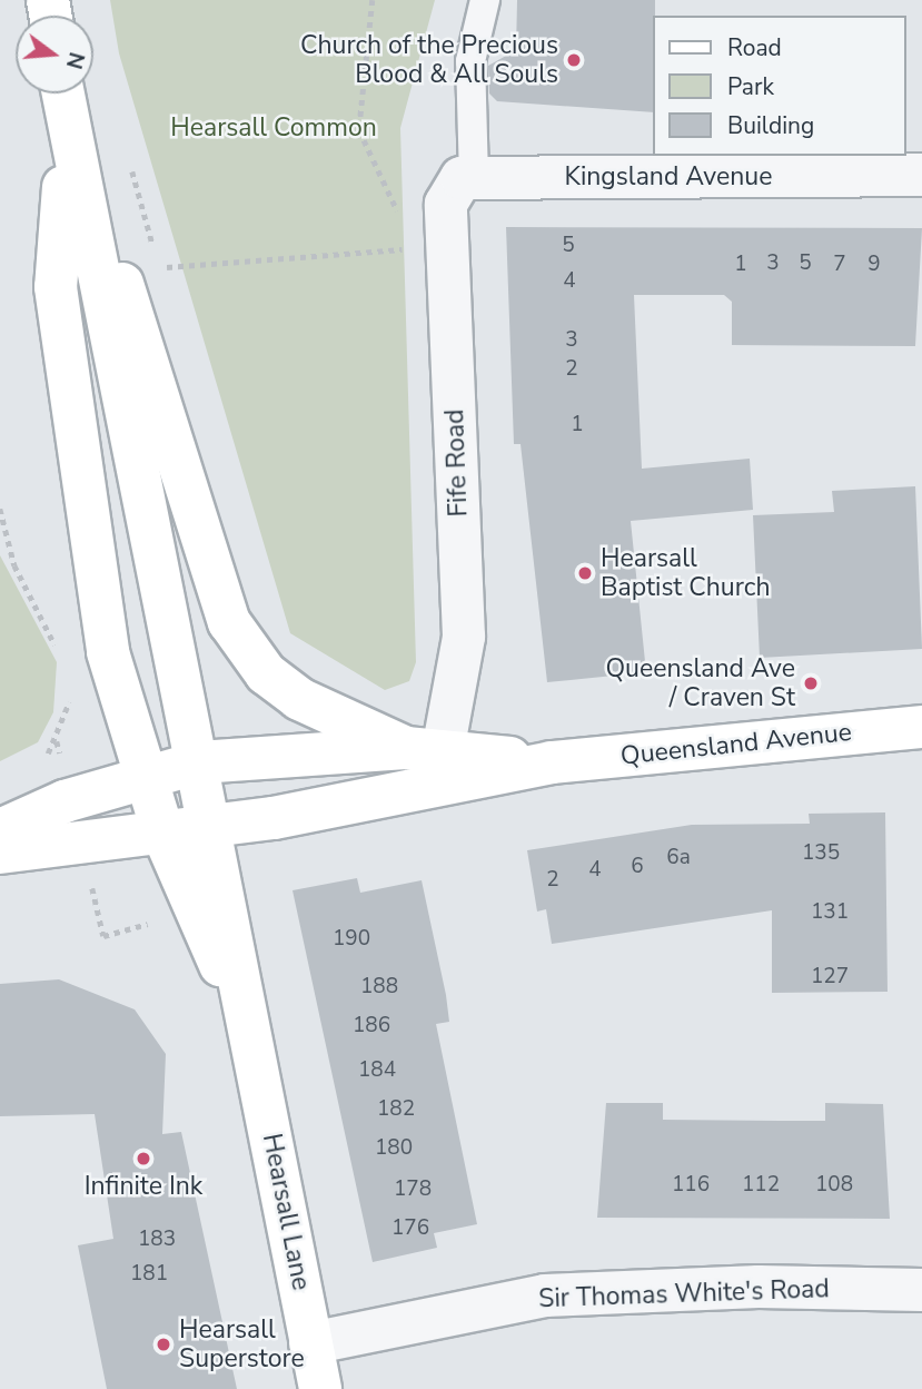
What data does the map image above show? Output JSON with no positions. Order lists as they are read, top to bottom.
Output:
{
  "streets": {
    "main road": ["Queensland Avenue", "Hearsall Lane"],
    "street": ["Kingsland Avenue", "Fife Road", "Sir Thomas White's Road"]
  },
  "crossings": [
    ["Kingsland Avenue", "Fife Road"],
    ["Fife Road", "Queensland Avenue"],
    ["Queensland Avenue", "Hearsall Lane"],
    ["Hearsall Lane", "Sir Thomas White's Road"]
  ],
  "parks": ["Hearsall Common"],
  "places": [
    "Church of the Precious Blood & All Souls",
    "Hearsall Baptist Church",
    "Queensland Ave / Craven St",
    "Infinite Ink",
    "Hearsall Superstore"
  ],
  "house_numbers": [
    "5",
    "3",
    "5",
    "1",
    "7",
    "9",
    "4",
    "3",
    "2",
    "1",
    "135",
    "6a",
    "6",
    "4",
    "2",
    "131",
    "190",
    "127",
    "188",
    "186",
    "184",
    "182",
    "180",
    "116",
    "112",
    "108",
    "178",
    "176",
    "183",
    "181"
  ],
  "legend": ["Road", "Park", "Building"],
  "north": "right"
}
